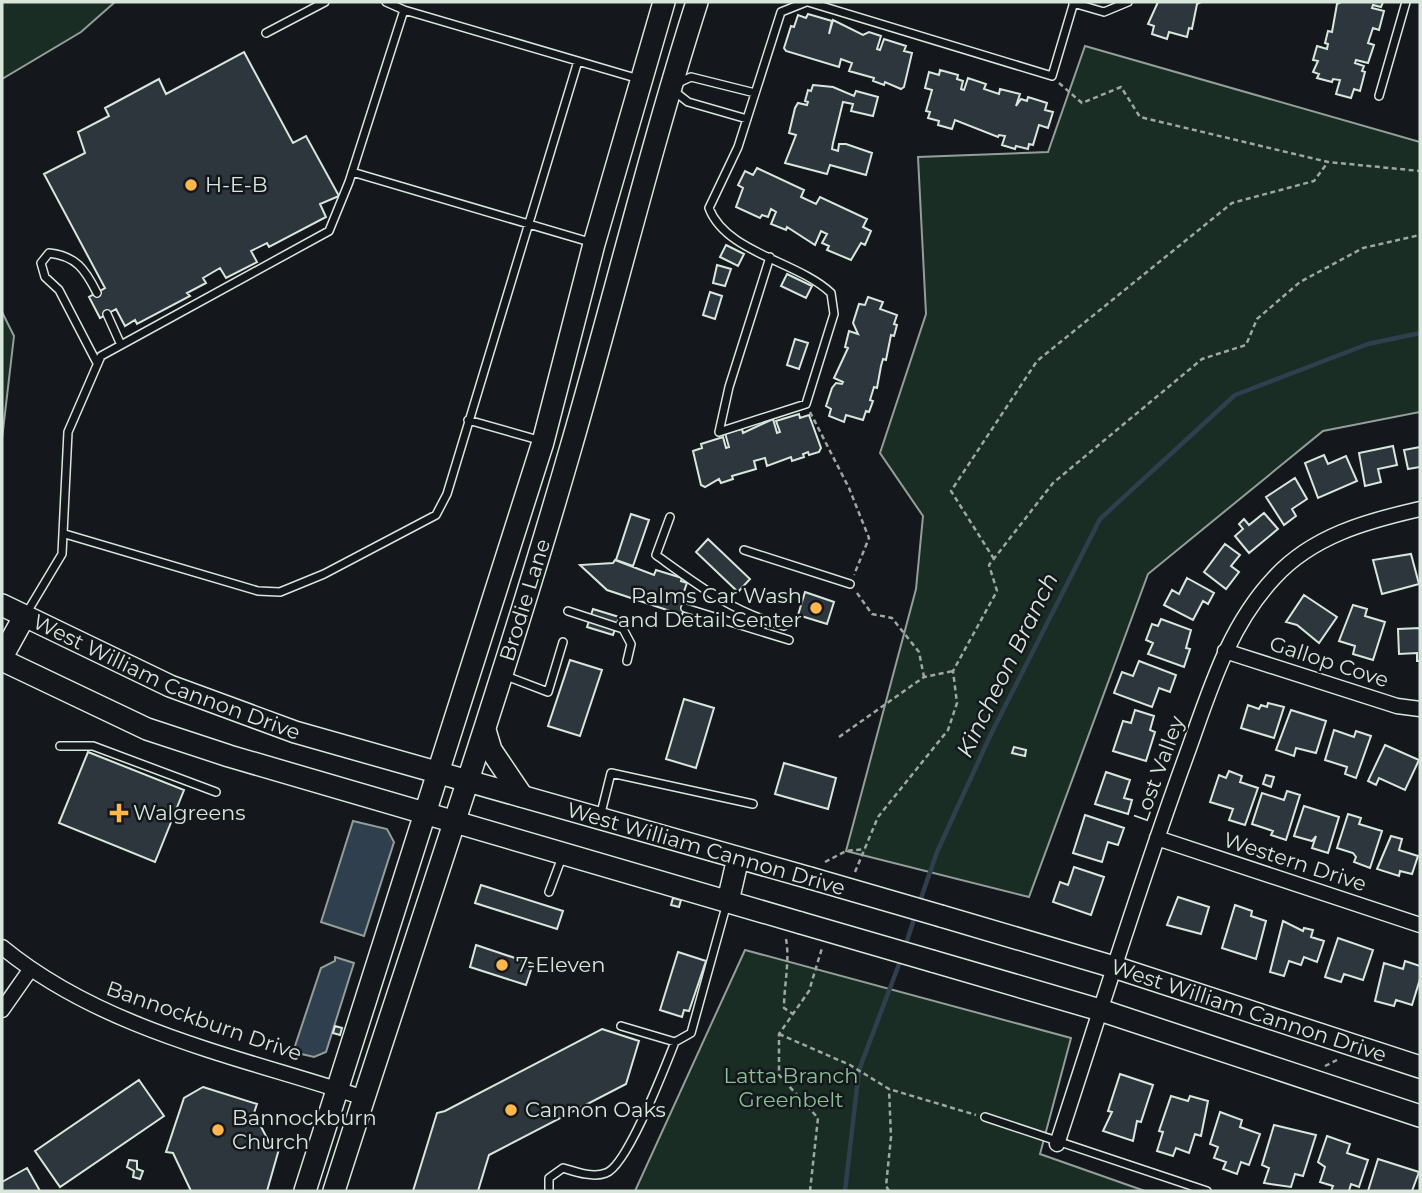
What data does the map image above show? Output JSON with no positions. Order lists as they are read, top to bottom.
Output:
{
  "streets": {
    "main road": ["Brodie Lane", "West William Cannon Drive"],
    "street": [
      "Gallop Cove",
      "Lost Valley",
      "Western Drive",
      "Bannockburn Drive"
    ]
  },
  "crossings": [
    ["Brodie Lane", "West William Cannon Drive"],
    ["Brodie Lane", "Bannockburn Drive"],
    ["Gallop Cove", "Lost Valley"],
    ["West William Cannon Drive", "Lost Valley"],
    ["Lost Valley", "Western Drive"]
  ],
  "water": ["Kincheon Branch"],
  "parks": ["Latta Branch Greenbelt"],
  "places": {
    "other": [
      "H-E-B",
      "Palms Car Wash and Detail Center",
      "7-Eleven",
      "Cannon Oaks",
      "Bannockburn Church"
    ],
    "health": ["Walgreens"]
  }
}
